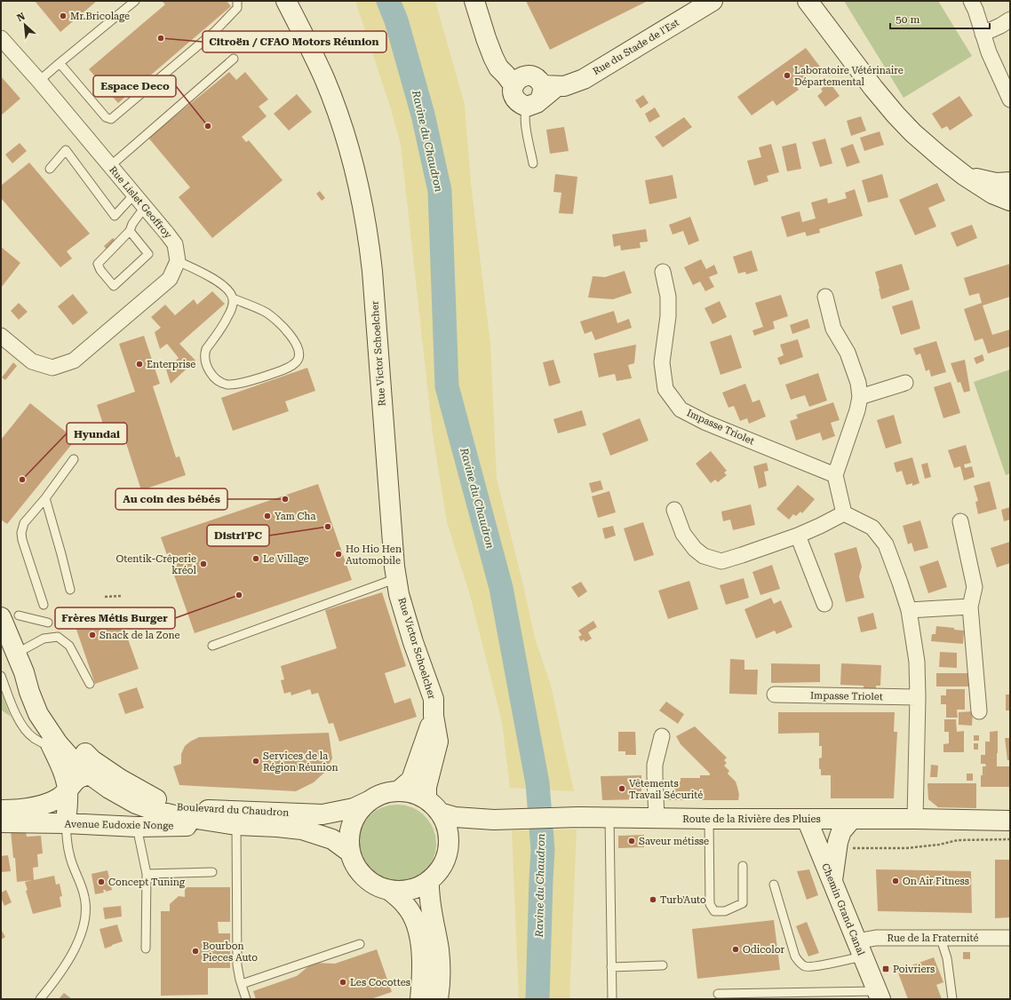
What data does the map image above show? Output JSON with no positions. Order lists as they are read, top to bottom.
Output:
{
  "streets": {
    "main road": [
      "Rue du Stade de l'Est",
      "Rue Victor Schoelcher",
      "Boulevard du Chaudron",
      "Route de la Rivière des Pluies",
      "Avenue Eudoxie Nonge",
      "Chemin Grand Canal"
    ],
    "street": ["Rue Lislet Geoffroy", "Impasse Triolet", "Rue de la Fraternité"]
  },
  "crossings": [
    ["Rue Victor Schoelcher", "Boulevard du Chaudron"],
    ["Rue Victor Schoelcher", "Route de la Rivière des Pluies"],
    ["Boulevard du Chaudron", "Route de la Rivière des Pluies"],
    ["Boulevard du Chaudron", "Avenue Eudoxie Nonge"],
    ["Route de la Rivière des Pluies", "Chemin Grand Canal"],
    ["Chemin Grand Canal", "Rue de la Fraternité"]
  ],
  "water": ["Ravine du Chaudron"],
  "places": {
    "other": [
      "Mr.Bricolage",
      "Citroën / CFAO Motors Réunion",
      "Laboratoire Vétérinaire Départemental",
      "Espace Deco",
      "Enterprise",
      "Hyundai",
      "Au coin des bébés",
      "Yam Cha",
      "Distri'PC",
      "Ho Hio Hen Automobile",
      "Le Village",
      "Otentik-Crêperie kréol",
      "Frères Métis Burger",
      "Snack de la Zone",
      "Services de la Région Réunion",
      "Vêtements Travail Sécurité",
      "Saveur métisse",
      "On Air Fitness",
      "Concept Tuning",
      "Turb'Auto",
      "Odicolor",
      "Bourbon Pieces Auto",
      "Les Cocottes"
    ],
    "transit": ["Poivriers"]
  },
  "scale_bar": "50 m",
  "north": "top left"
}
